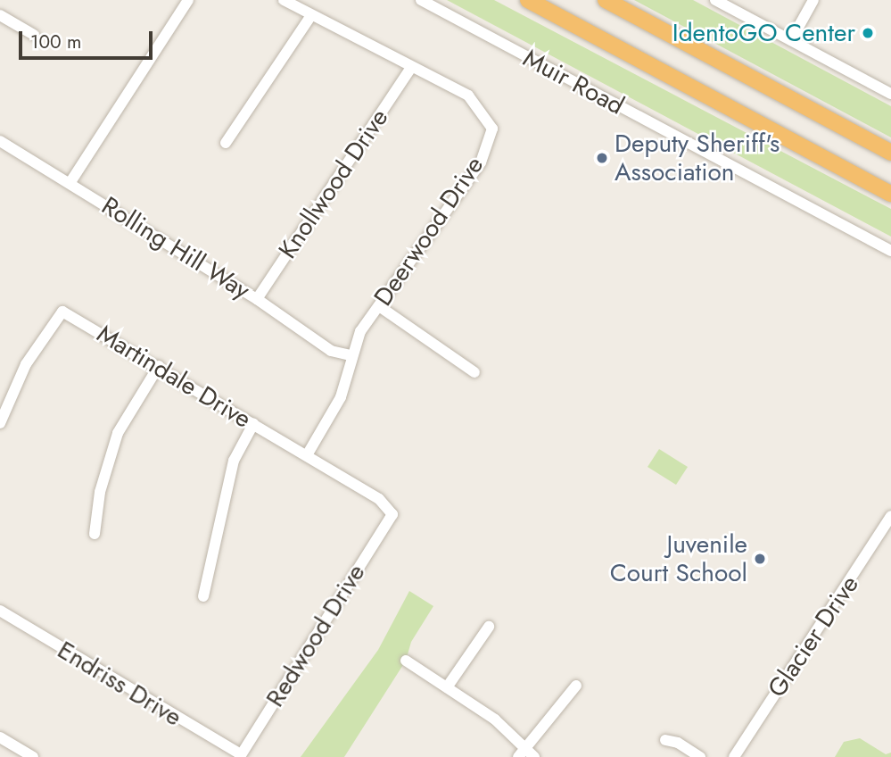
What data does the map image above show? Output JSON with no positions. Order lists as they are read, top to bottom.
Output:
{
  "streets": {
    "street": [
      "Muir Road",
      "Knollwood Drive",
      "Deerwood Drive",
      "Rolling Hill Way",
      "Martindale Drive",
      "Redwood Drive",
      "Glacier Drive",
      "Endriss Drive"
    ]
  },
  "crossings": [
    ["Knollwood Drive", "Deerwood Drive"],
    ["Knollwood Drive", "Rolling Hill Way"],
    ["Deerwood Drive", "Rolling Hill Way"],
    ["Deerwood Drive", "Martindale Drive"],
    ["Martindale Drive", "Redwood Drive"],
    ["Redwood Drive", "Endriss Drive"]
  ],
  "places": ["IdentoGO Center", "Deputy Sheriff's Association", "Juvenile Court School"],
  "scale_bar": "100 m"
}
